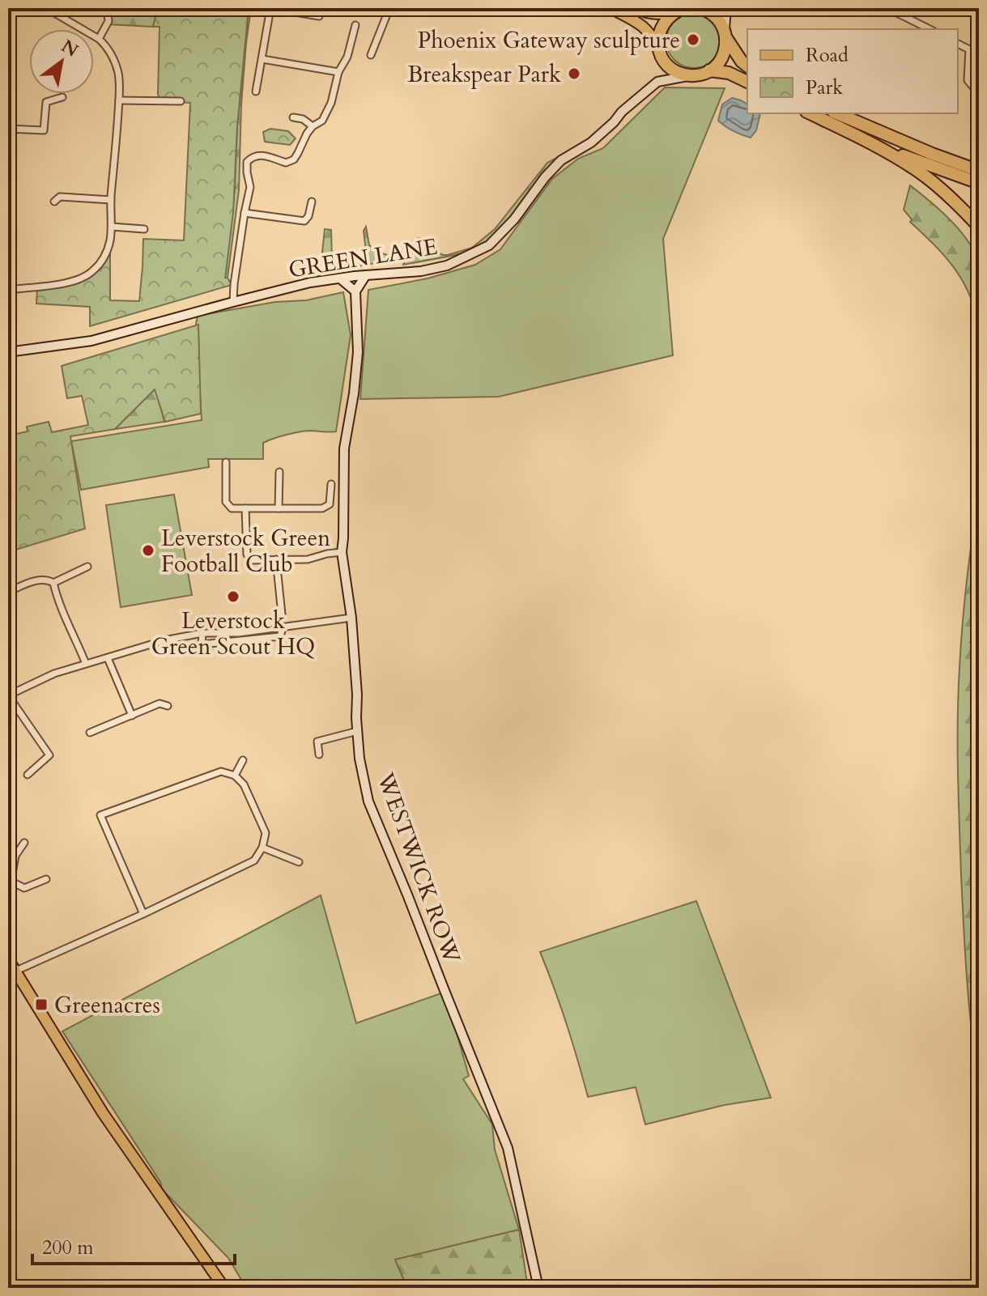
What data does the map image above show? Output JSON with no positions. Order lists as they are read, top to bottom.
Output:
{
  "streets": {
    "street": ["GREEN LANE", "WESTWICK ROW"]
  },
  "places": {
    "other": [
      "Phoenix Gateway sculpture",
      "Breakspear Park",
      "Leverstock Green Football Club",
      "Leverstock Green Scout HQ"
    ],
    "transit": ["Greenacres"]
  },
  "legend": ["Road", "Park"],
  "scale_bar": "200 m",
  "north": "top right"
}
